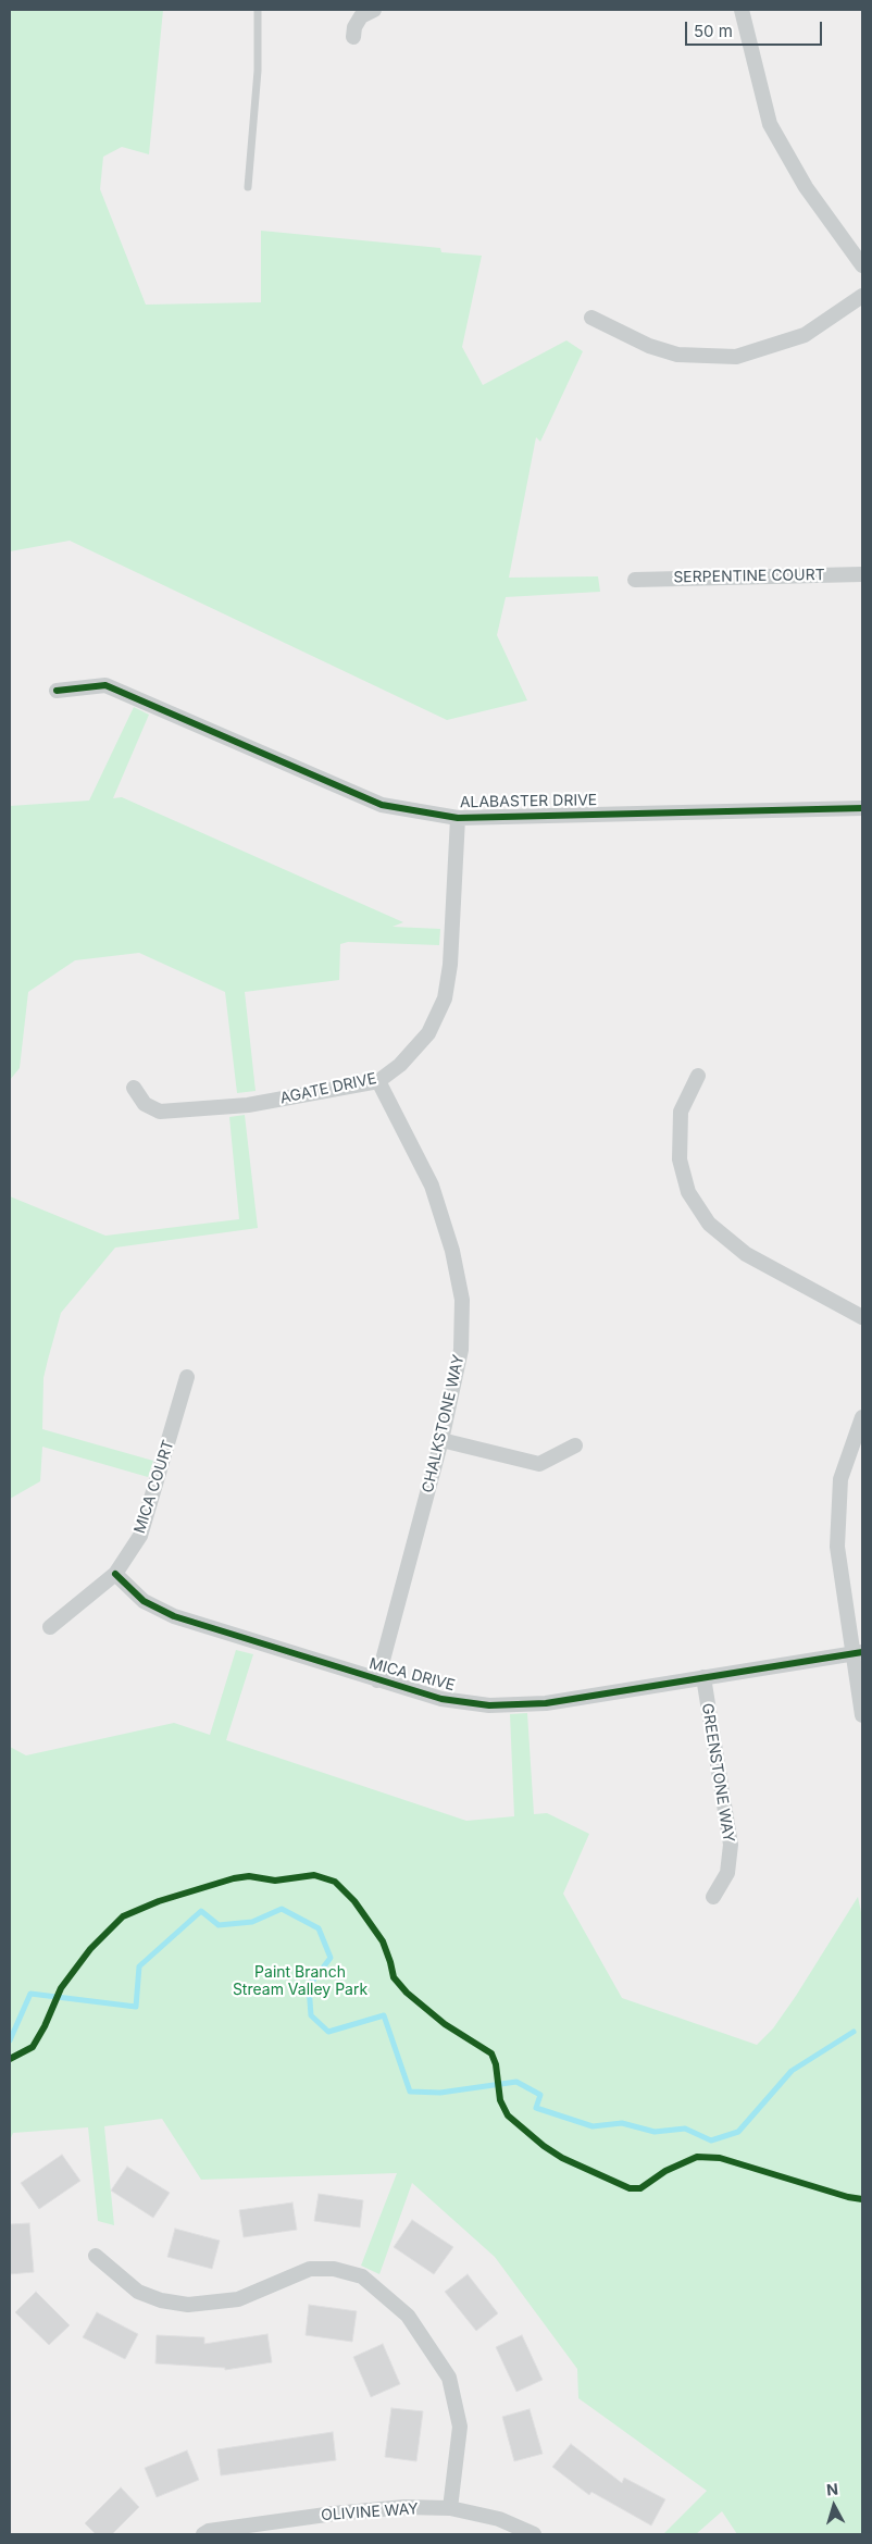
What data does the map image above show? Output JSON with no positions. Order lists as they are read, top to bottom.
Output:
{
  "streets": {
    "street": [
      "SERPENTINE COURT",
      "ALABASTER DRIVE",
      "AGATE DRIVE",
      "CHALKSTONE WAY",
      "MICA COURT",
      "MICA DRIVE",
      "GREENSTONE WAY",
      "OLIVINE WAY"
    ]
  },
  "crossings": [
    ["ALABASTER DRIVE", "AGATE DRIVE"],
    ["AGATE DRIVE", "CHALKSTONE WAY"],
    ["CHALKSTONE WAY", "MICA DRIVE"],
    ["MICA COURT", "MICA DRIVE"],
    ["MICA DRIVE", "GREENSTONE WAY"]
  ],
  "parks": ["Paint Branch Stream Valley Park"],
  "scale_bar": "50 m",
  "north": "top"
}
